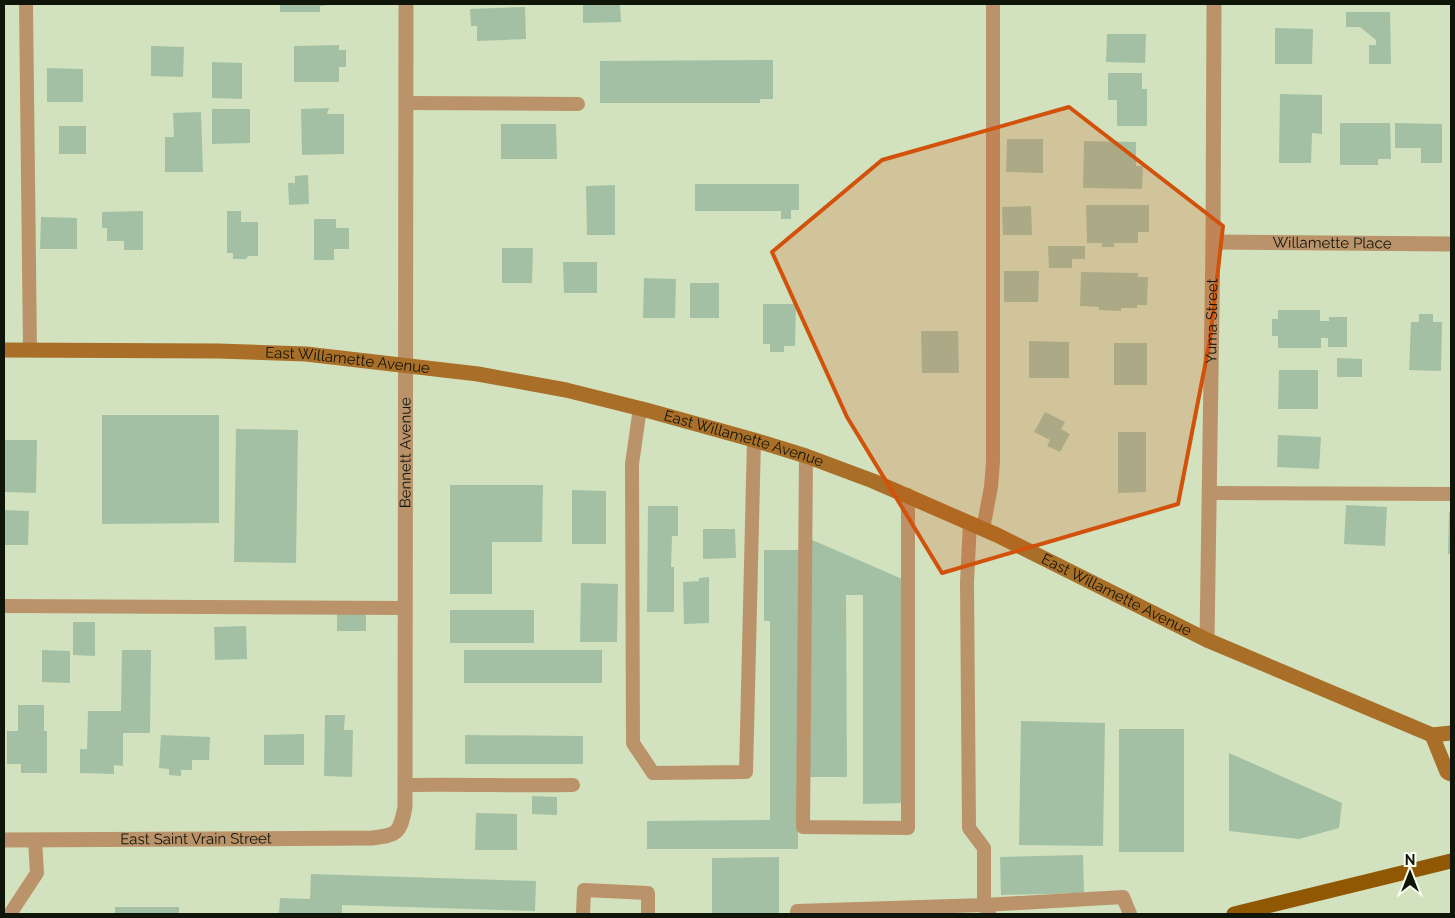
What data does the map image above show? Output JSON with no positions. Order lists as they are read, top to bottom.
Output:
{
  "streets": {
    "street": [
      "Willamette Place",
      "Yuma Street",
      "East Willamette Avenue",
      "Bennett Avenue",
      "East Saint Vrain Street"
    ]
  },
  "crossings": [
    ["Willamette Place", "Yuma Street"],
    ["Yuma Street", "East Willamette Avenue"],
    ["East Willamette Avenue", "Bennett Avenue"],
    ["Bennett Avenue", "East Saint Vrain Street"]
  ],
  "north": "top"
}
